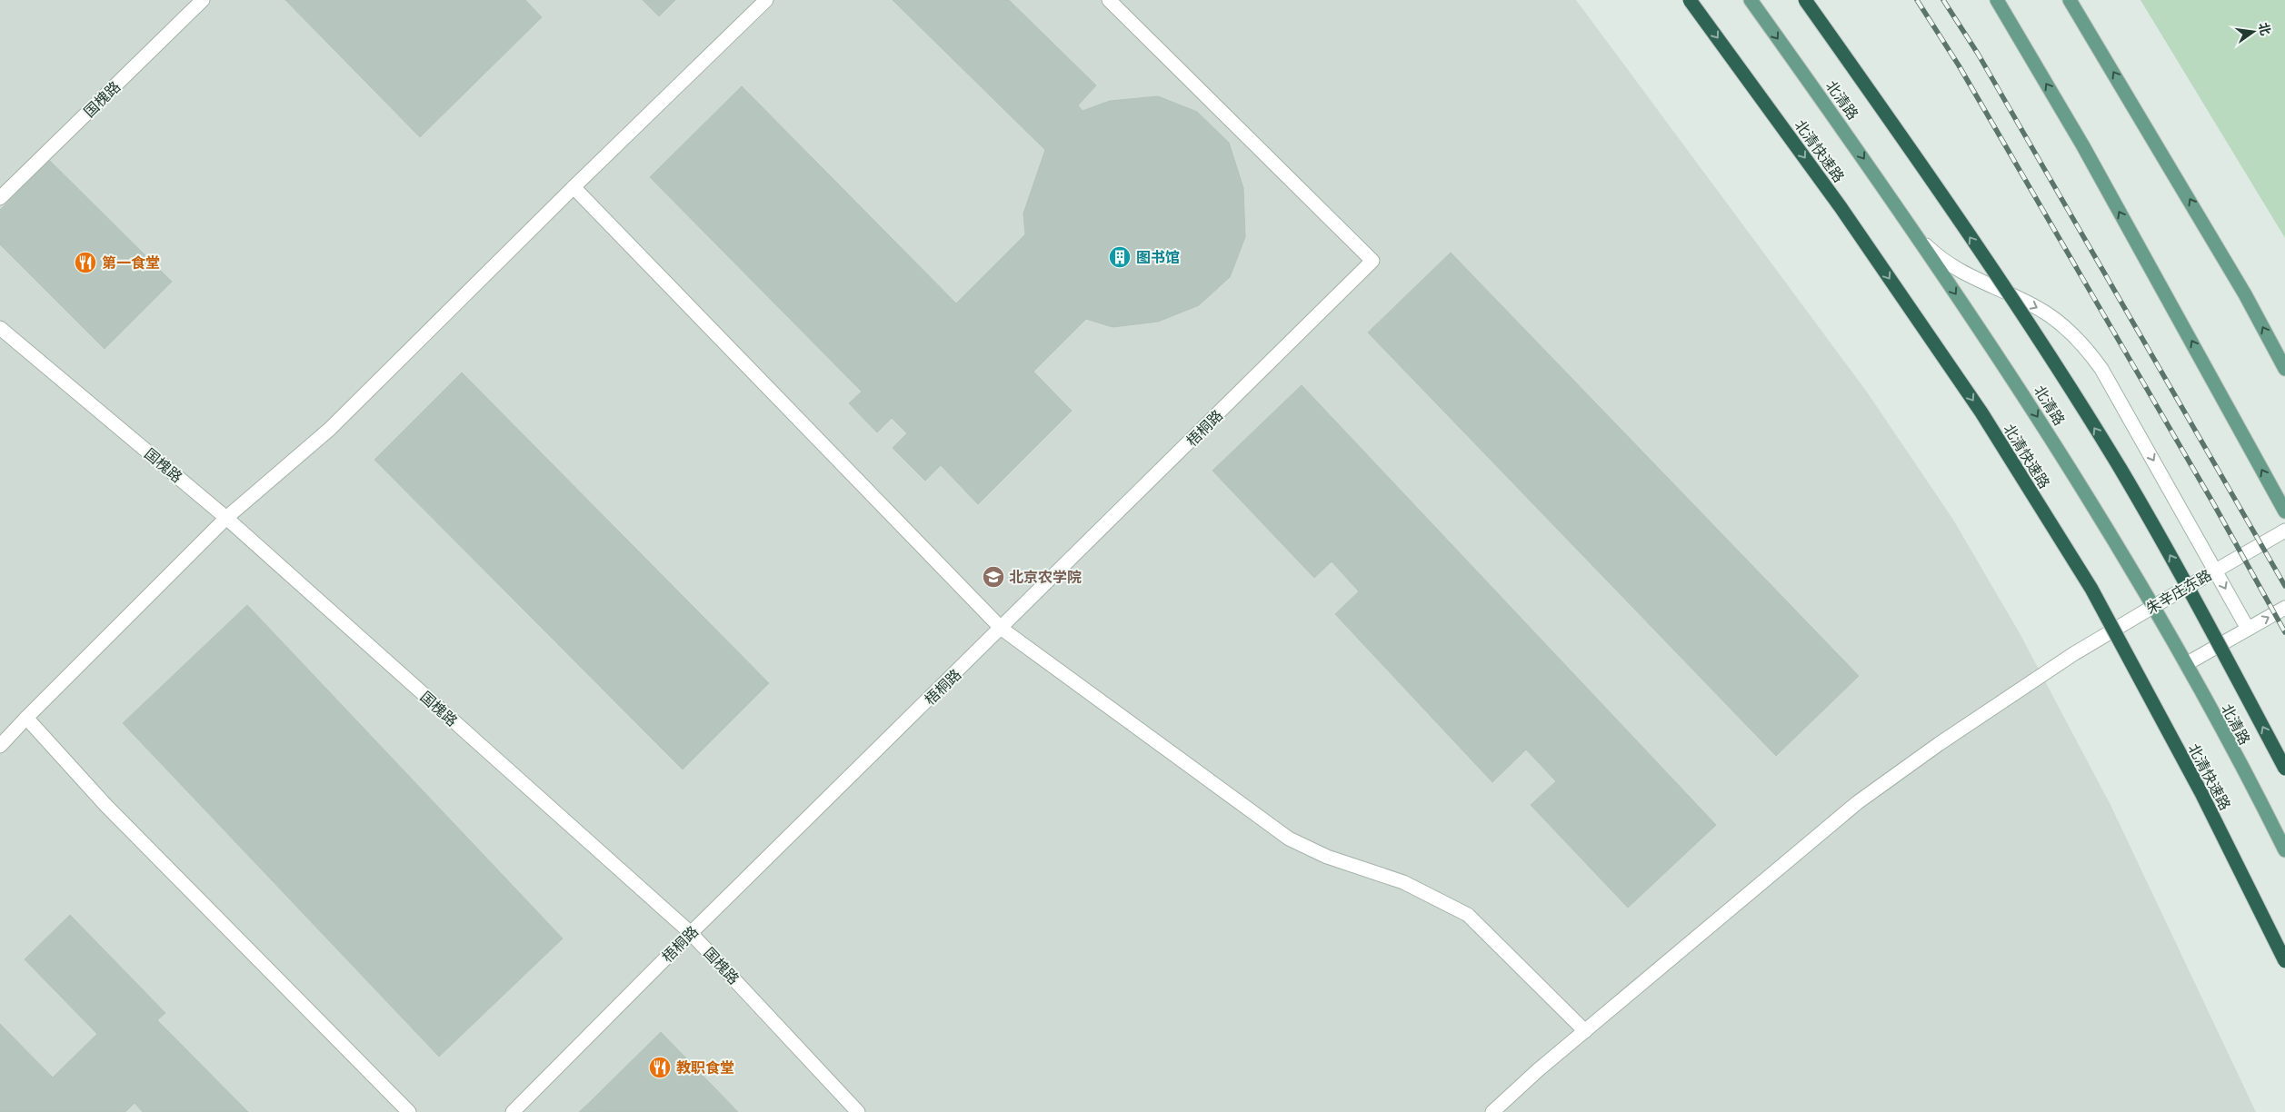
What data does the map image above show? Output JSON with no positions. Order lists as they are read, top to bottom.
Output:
{
  "streets": {
    "highway": ["北清快速路"],
    "main road": ["北清路"],
    "street": ["国槐路", "梧桐路", "朱辛庄东路"]
  },
  "crossings": [
    ["国槐路", "梧桐路"],
    ["北清路", "朱辛庄东路"]
  ],
  "one_way": ["北清路"],
  "places": {
    "building": ["图书馆"],
    "restaurant": ["第一食堂", "教职食堂"],
    "school or university": ["北京农学院"]
  },
  "north": "right"
}
